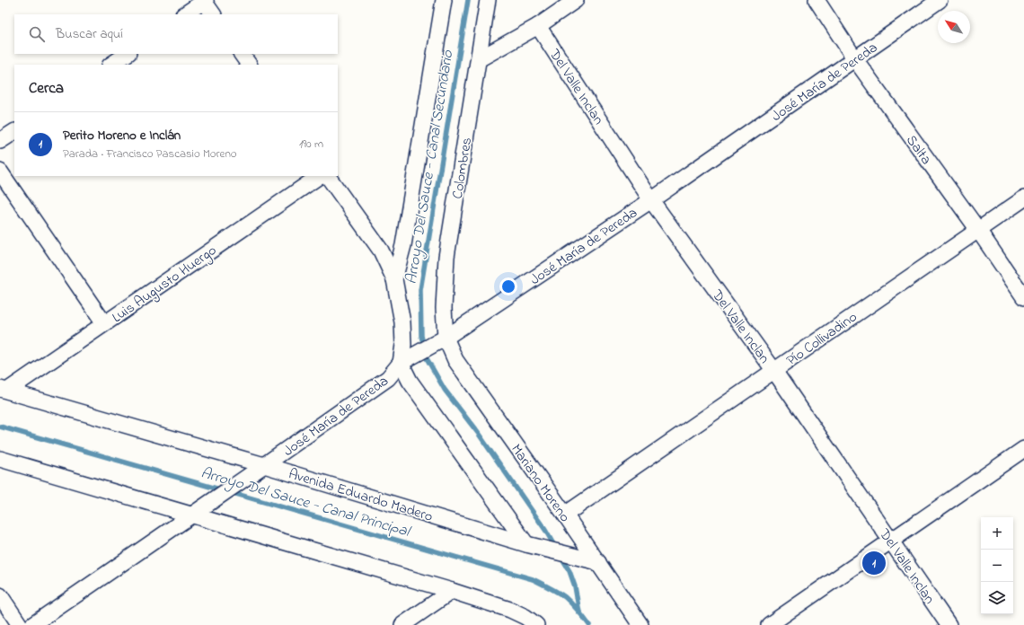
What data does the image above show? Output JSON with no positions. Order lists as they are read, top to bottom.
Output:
{
  "streets": {
    "street": [
      "José María de Pereda",
      "Del Valle Inclan",
      "Salta",
      "Colombres",
      "Luis Augusto Huergo",
      "Pío Collivadino",
      "Mariano Moreno",
      "Avenida Eduardo Madero"
    ]
  },
  "crossings": [
    ["José María de Pereda", "Del Valle Inclan"],
    ["José María de Pereda", "Salta"],
    ["José María de Pereda", "Colombres"],
    ["José María de Pereda", "Mariano Moreno"],
    ["José María de Pereda", "Avenida Eduardo Madero"],
    ["Del Valle Inclan", "Pío Collivadino"],
    ["Salta", "Pío Collivadino"],
    ["Colombres", "Mariano Moreno"],
    ["Luis Augusto Huergo", "Avenida Eduardo Madero"],
    ["Pío Collivadino", "Mariano Moreno"],
    ["Mariano Moreno", "Avenida Eduardo Madero"]
  ],
  "water": ["Arroyo Del Sauce - Canal Secundario", "Arroyo Del Sauce - Canal Principal"],
  "north": "top left",
  "page": {
    "search": "Buscar aquí",
    "heading": "Cerca",
    "list": [
      {
        "mark": "1",
        "name": "Perito Moreno e Inclán",
        "note": "Parada · Francisco Pascasio Moreno",
        "value": "190 m"
      }
    ],
    "map_buttons": ["+", "−"],
    "pins": "1"
  }
}
